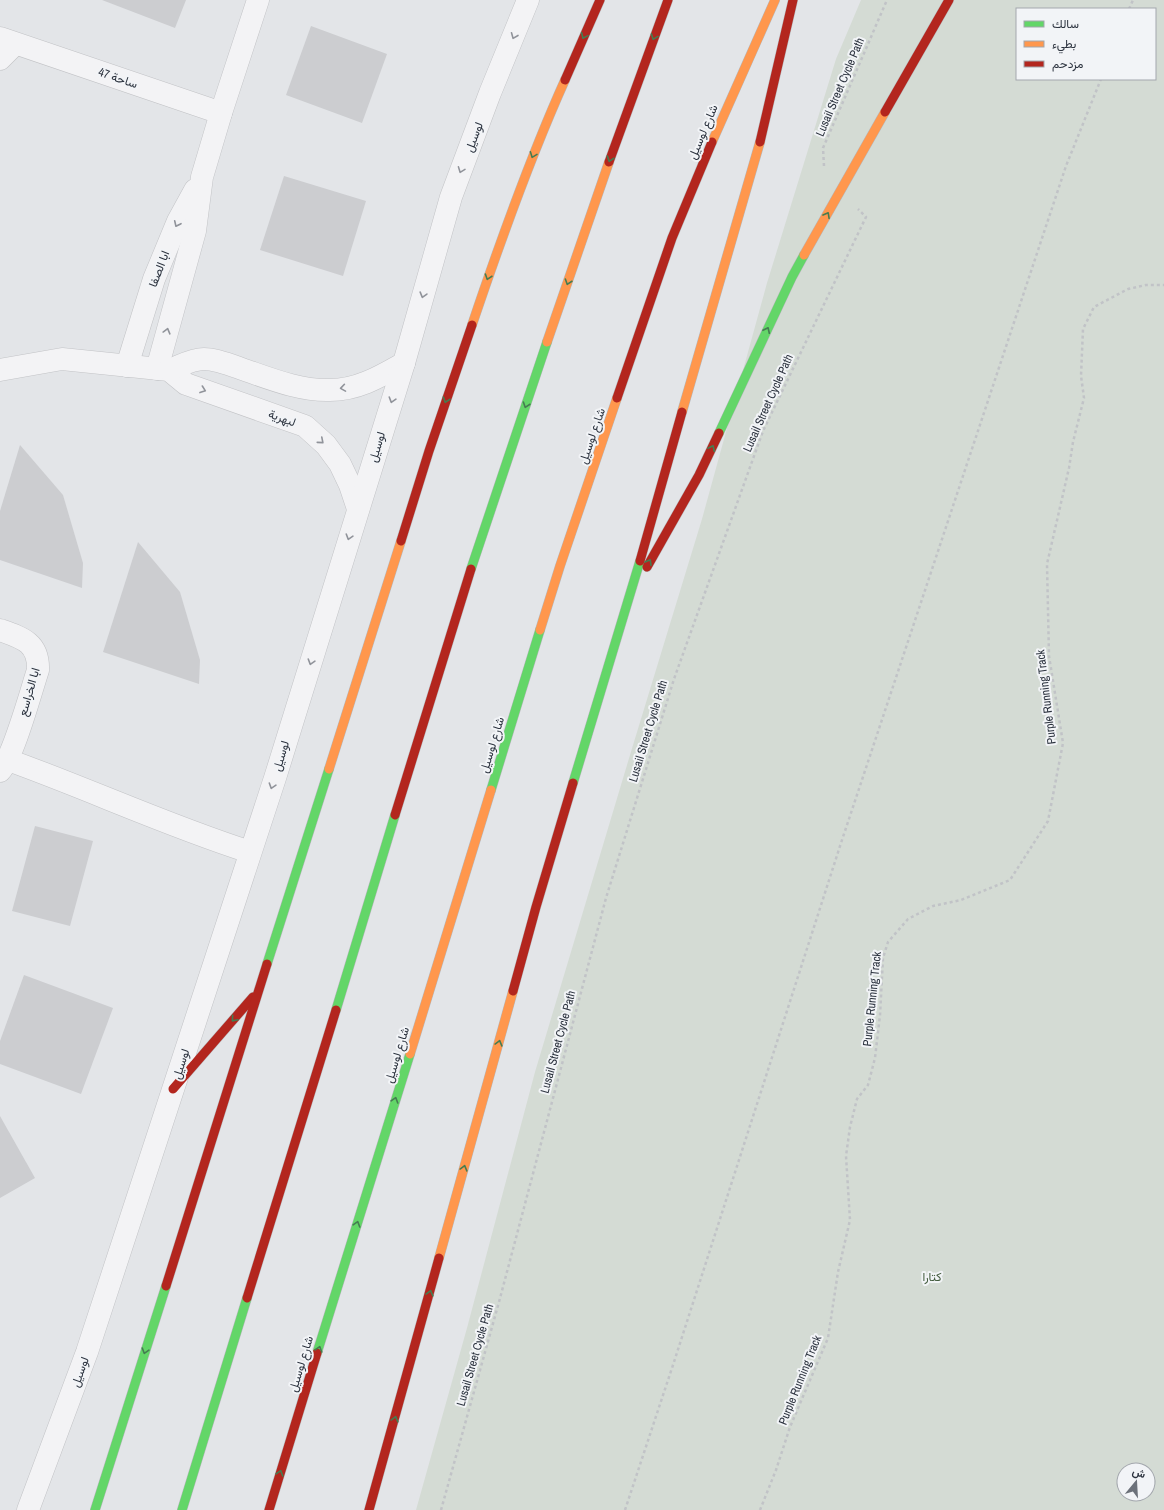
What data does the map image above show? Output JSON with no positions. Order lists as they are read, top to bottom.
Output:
{
  "streets": {
    "highway": ["شارع لوسيل"],
    "street": [
      "ساحة 47",
      "لوسيل",
      "ابا الصفا",
      "لبهرية",
      "ابا الخراسع"
    ],
    "path": ["Lusail Street Cycle Path", "Purple Running Track"]
  },
  "crossings": [
    ["ساحة 47", "ابا الصفا"],
    ["لوسيل", "لبهرية"],
    ["ابا الصفا", "لبهرية"]
  ],
  "one_way": ["لوسيل", "لبهرية"],
  "parks": ["كتارا"],
  "legend": ["سالك", "بطيء", "مزدحم"],
  "north": "top"
}
